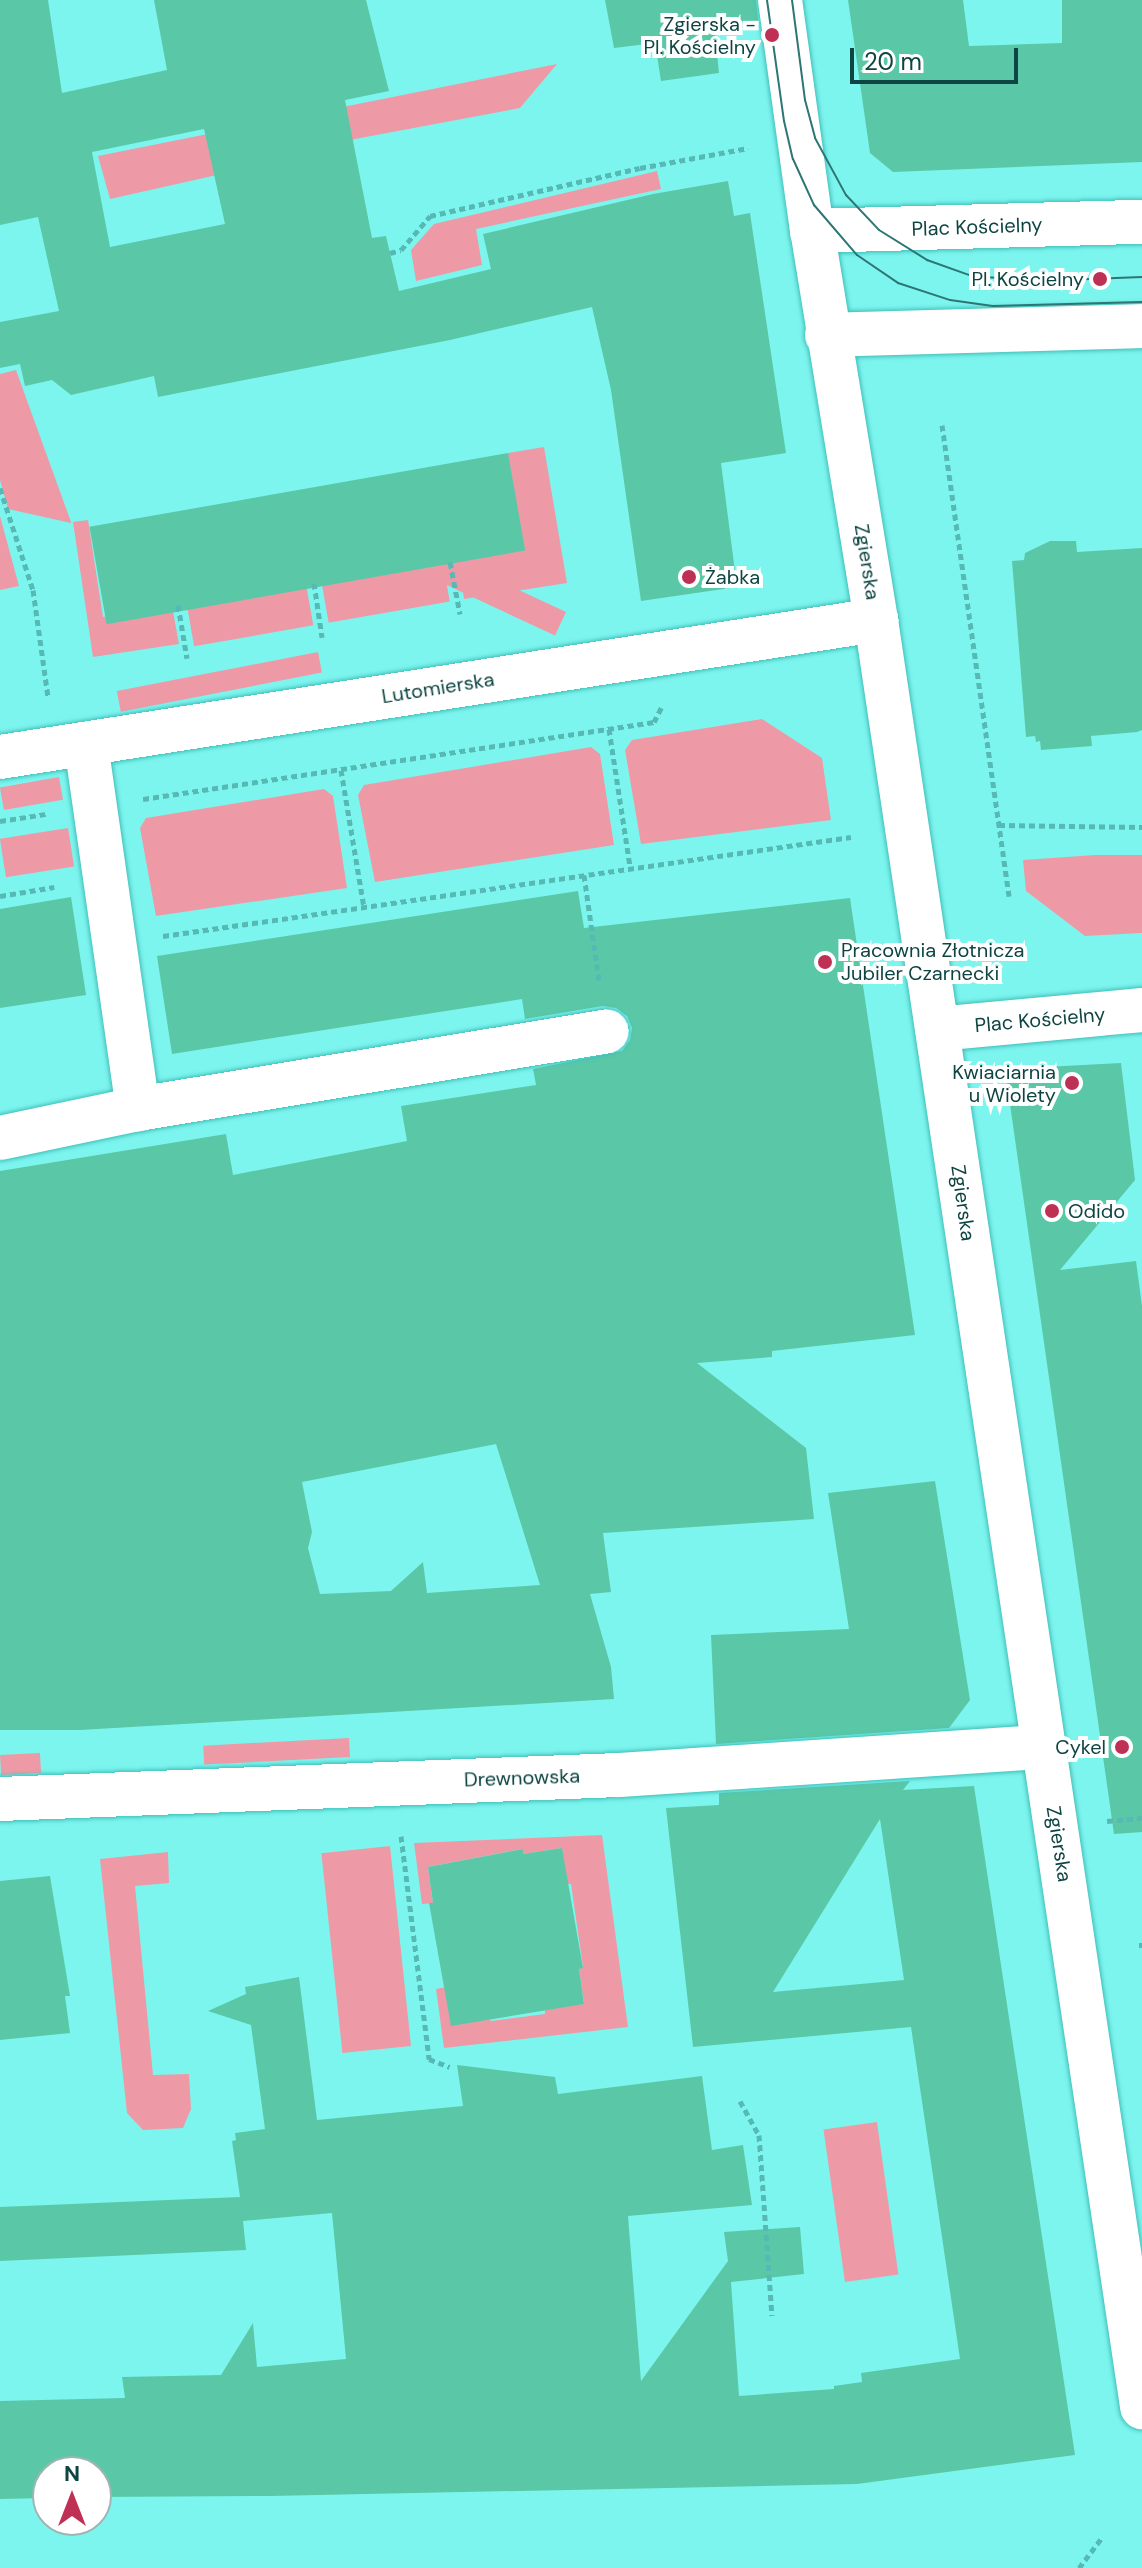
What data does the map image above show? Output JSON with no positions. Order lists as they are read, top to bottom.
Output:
{
  "streets": {
    "street": [
      "Plac Kościelny",
      "Zgierska",
      "Lutomierska",
      "Drewnowska"
    ]
  },
  "crossings": [
    ["Plac Kościelny", "Zgierska"],
    ["Zgierska", "Lutomierska"],
    ["Zgierska", "Drewnowska"]
  ],
  "places": [
    "Zgierska - Pl. Kościelny",
    "Pl. Kościelny",
    "Żabka",
    "Pracownia Złotnicza Jubiler Czarnecki",
    "Kwiaciarnia u Wiolety",
    "Odido",
    "Cykel"
  ],
  "scale_bar": "20 m",
  "north": "top"
}
